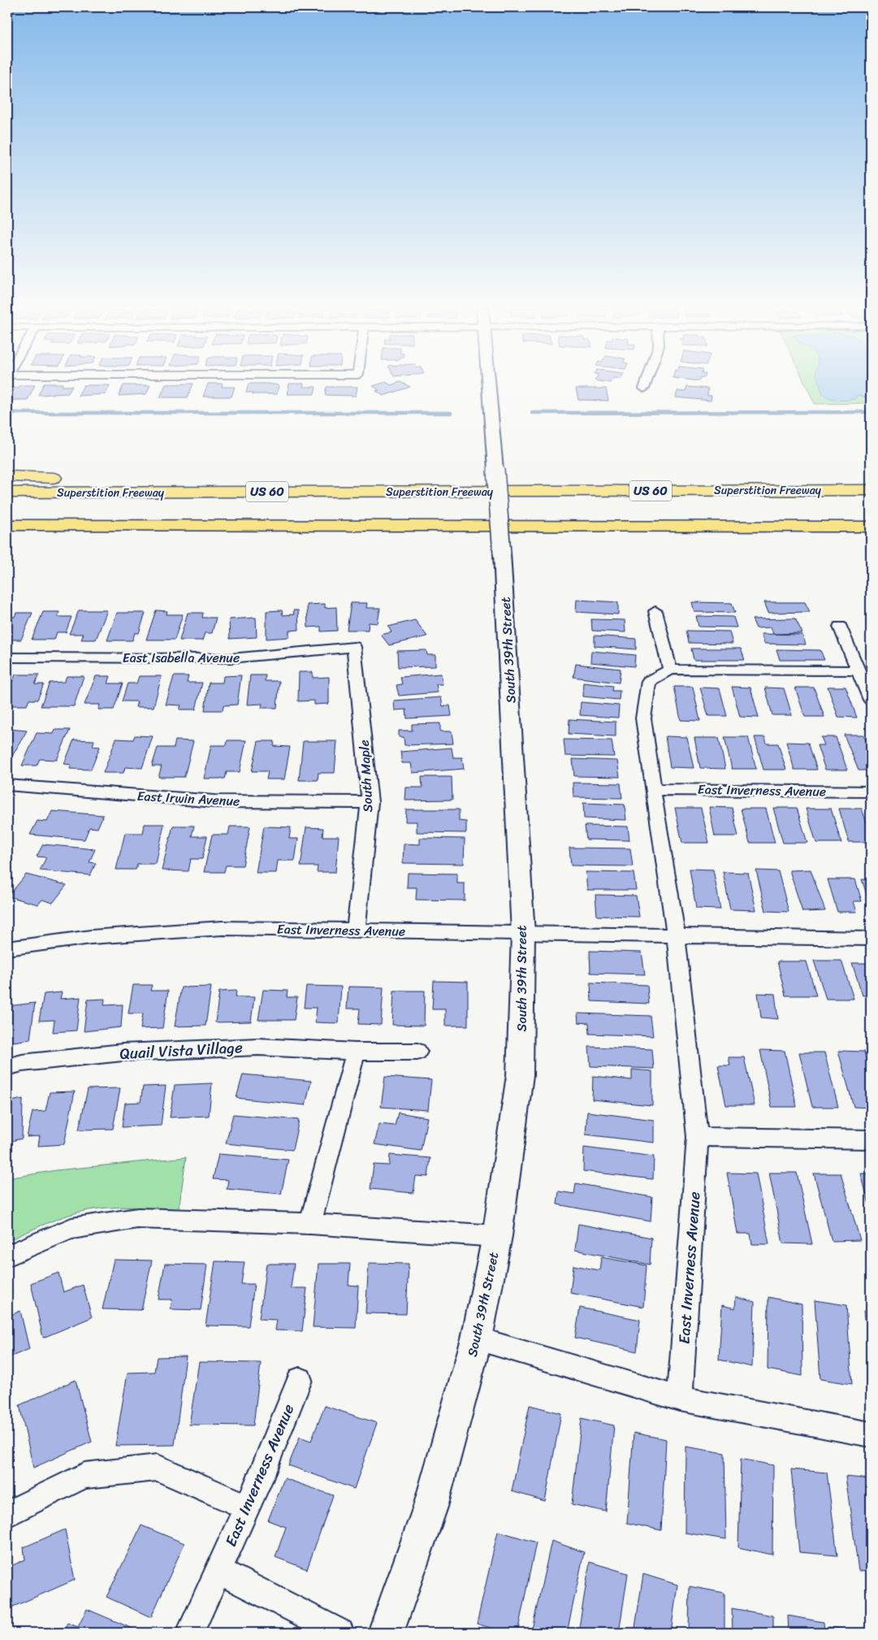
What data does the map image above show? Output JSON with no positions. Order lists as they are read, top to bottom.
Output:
{
  "streets": {
    "highway": ["Superstition Freeway", "US 60"],
    "street": [
      "South 39th Street",
      "East Isabella Avenue",
      "South Maple",
      "East Inverness Avenue",
      "East Irwin Avenue",
      "Quail Vista Village"
    ]
  },
  "crossings": [
    ["South 39th Street", "East Inverness Avenue"],
    ["East Isabella Avenue", "South Maple"],
    ["South Maple", "East Inverness Avenue"],
    ["South Maple", "East Irwin Avenue"]
  ]
}
